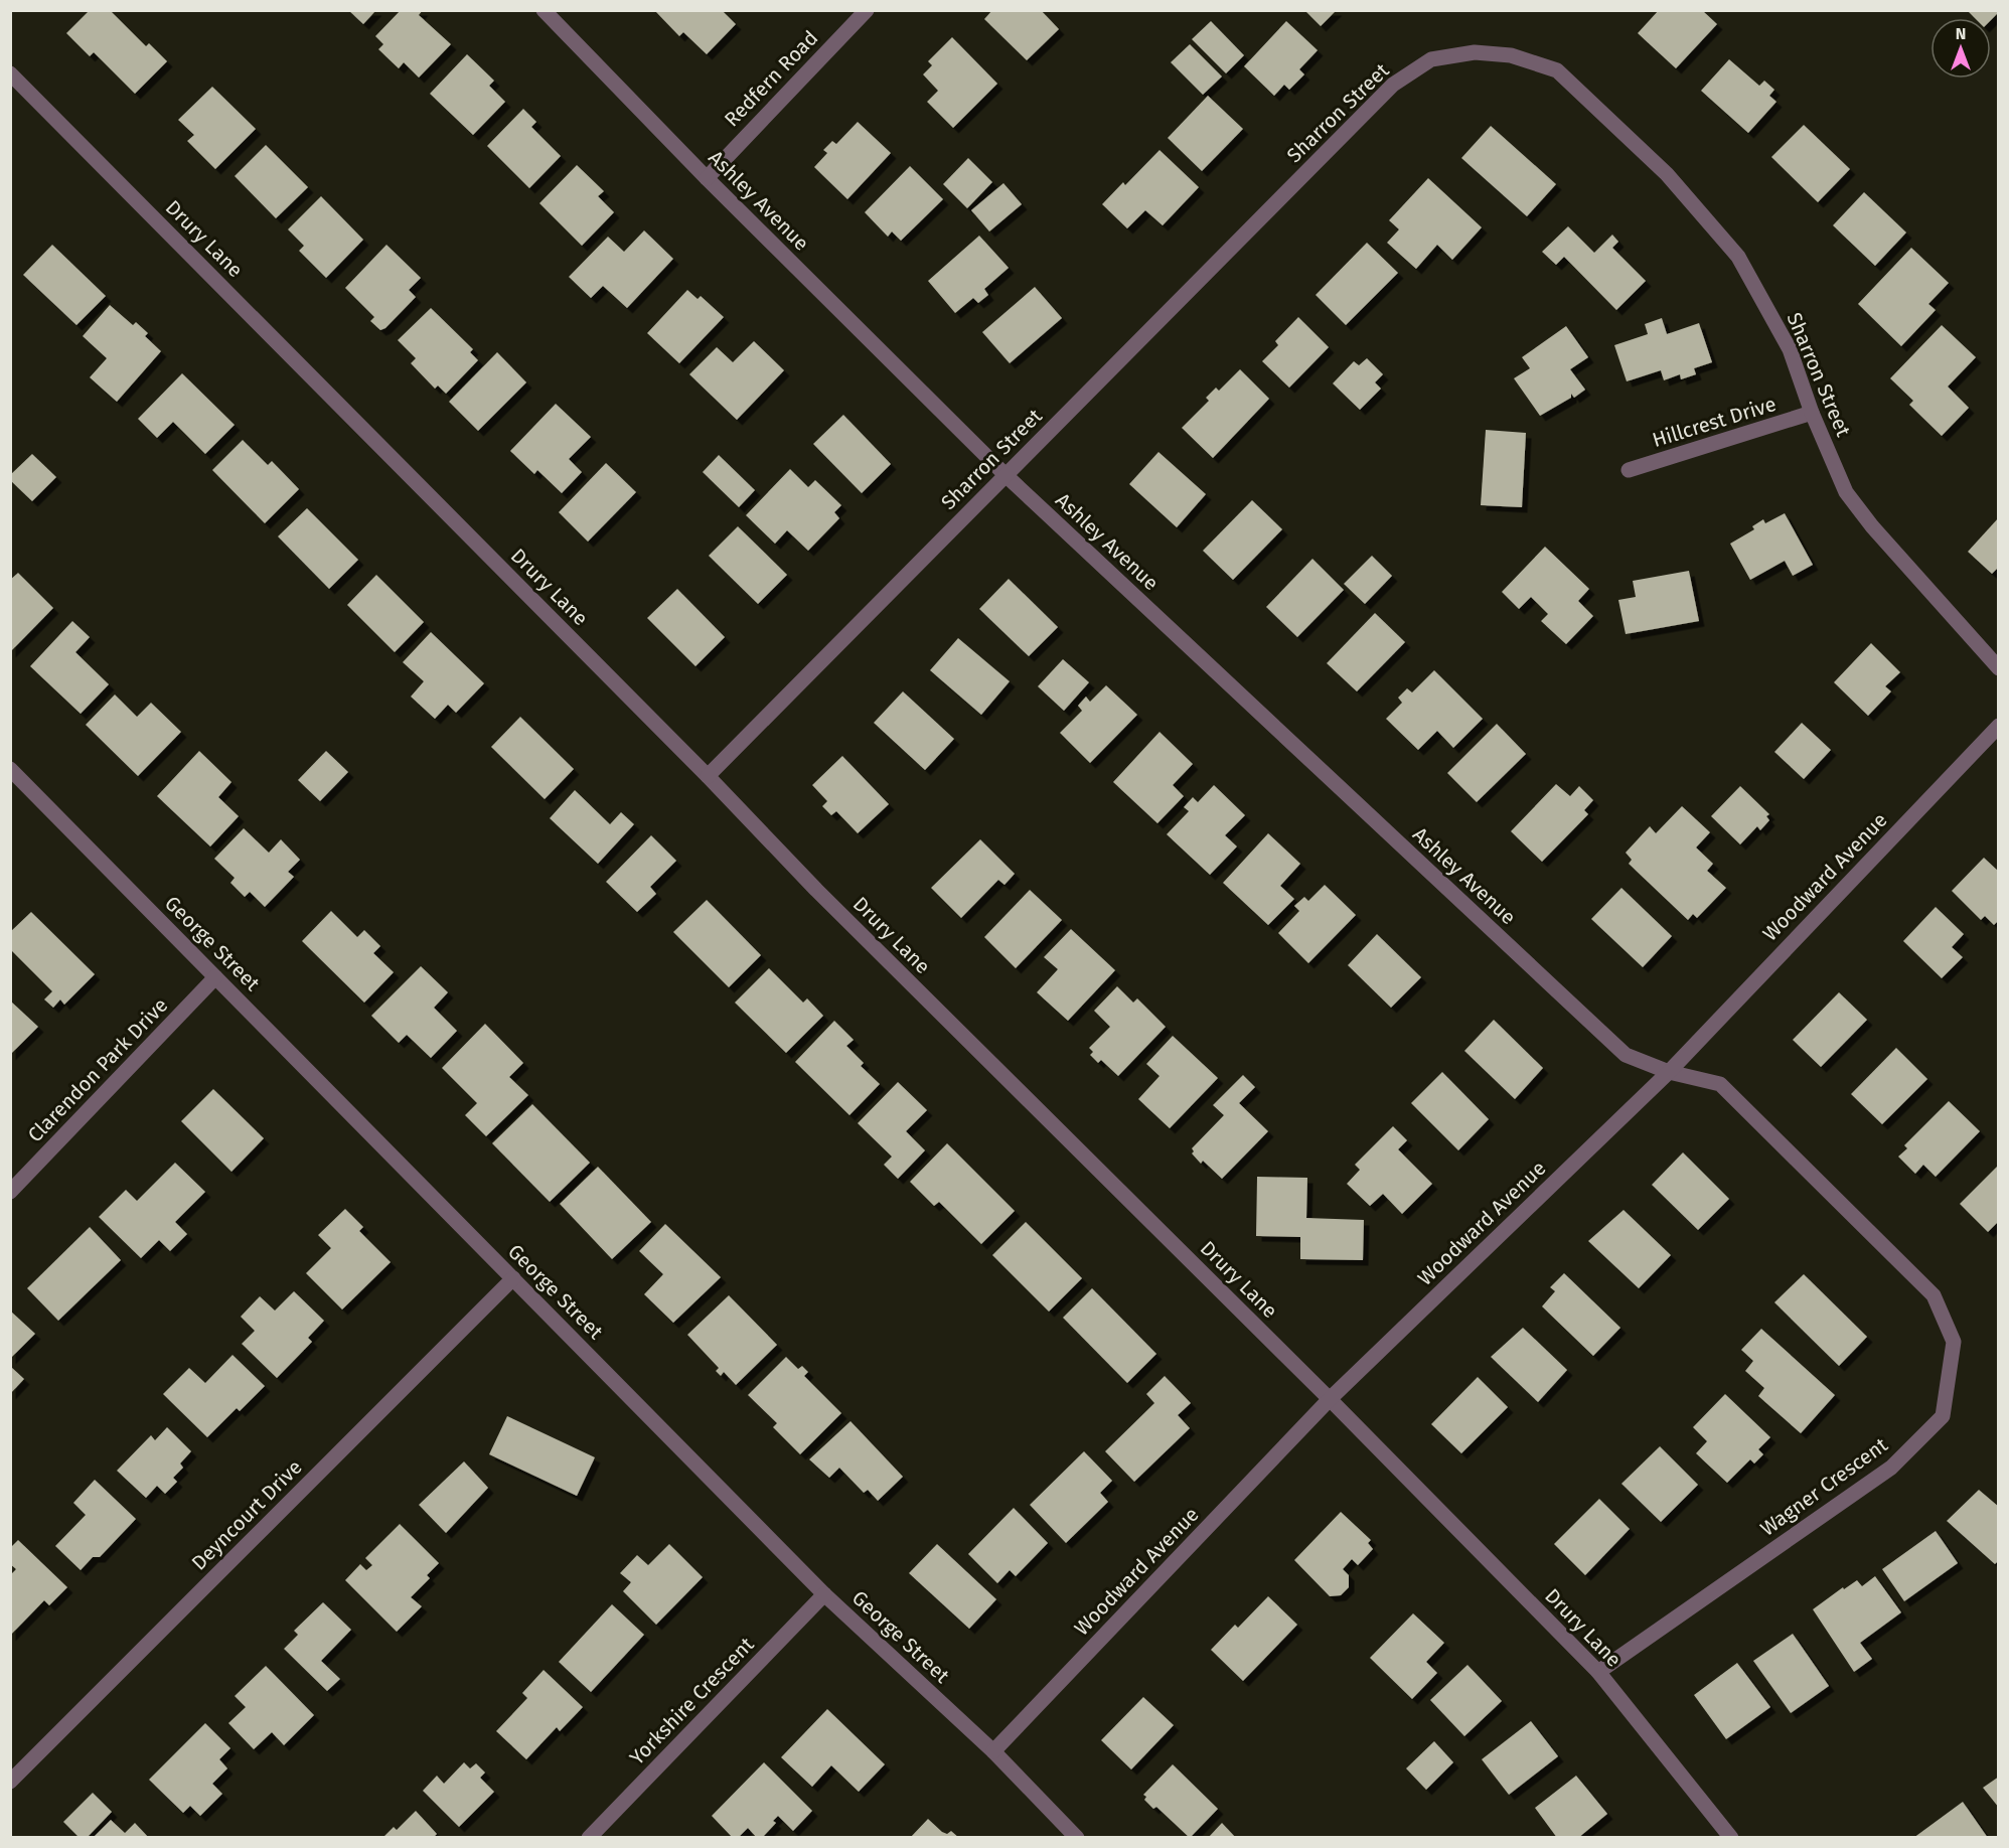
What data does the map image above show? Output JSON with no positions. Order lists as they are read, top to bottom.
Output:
{
  "streets": {
    "street": [
      "Redfern Road",
      "Sharron Street",
      "Ashley Avenue",
      "Drury Lane",
      "Hillcrest Drive",
      "Woodward Avenue",
      "George Street",
      "Clarendon Park Drive",
      "Wagner Crescent",
      "Deyncourt Drive",
      "Yorkshire Crescent"
    ]
  },
  "crossings": [
    ["Redfern Road", "Ashley Avenue"],
    ["Sharron Street", "Ashley Avenue"],
    ["Sharron Street", "Drury Lane"],
    ["Sharron Street", "Hillcrest Drive"],
    ["Ashley Avenue", "Woodward Avenue"],
    ["Ashley Avenue", "Wagner Crescent"],
    ["Drury Lane", "Woodward Avenue"],
    ["Drury Lane", "Wagner Crescent"],
    ["Woodward Avenue", "George Street"],
    ["Woodward Avenue", "Wagner Crescent"],
    ["George Street", "Clarendon Park Drive"],
    ["George Street", "Deyncourt Drive"],
    ["George Street", "Yorkshire Crescent"]
  ],
  "north": "top"
}
